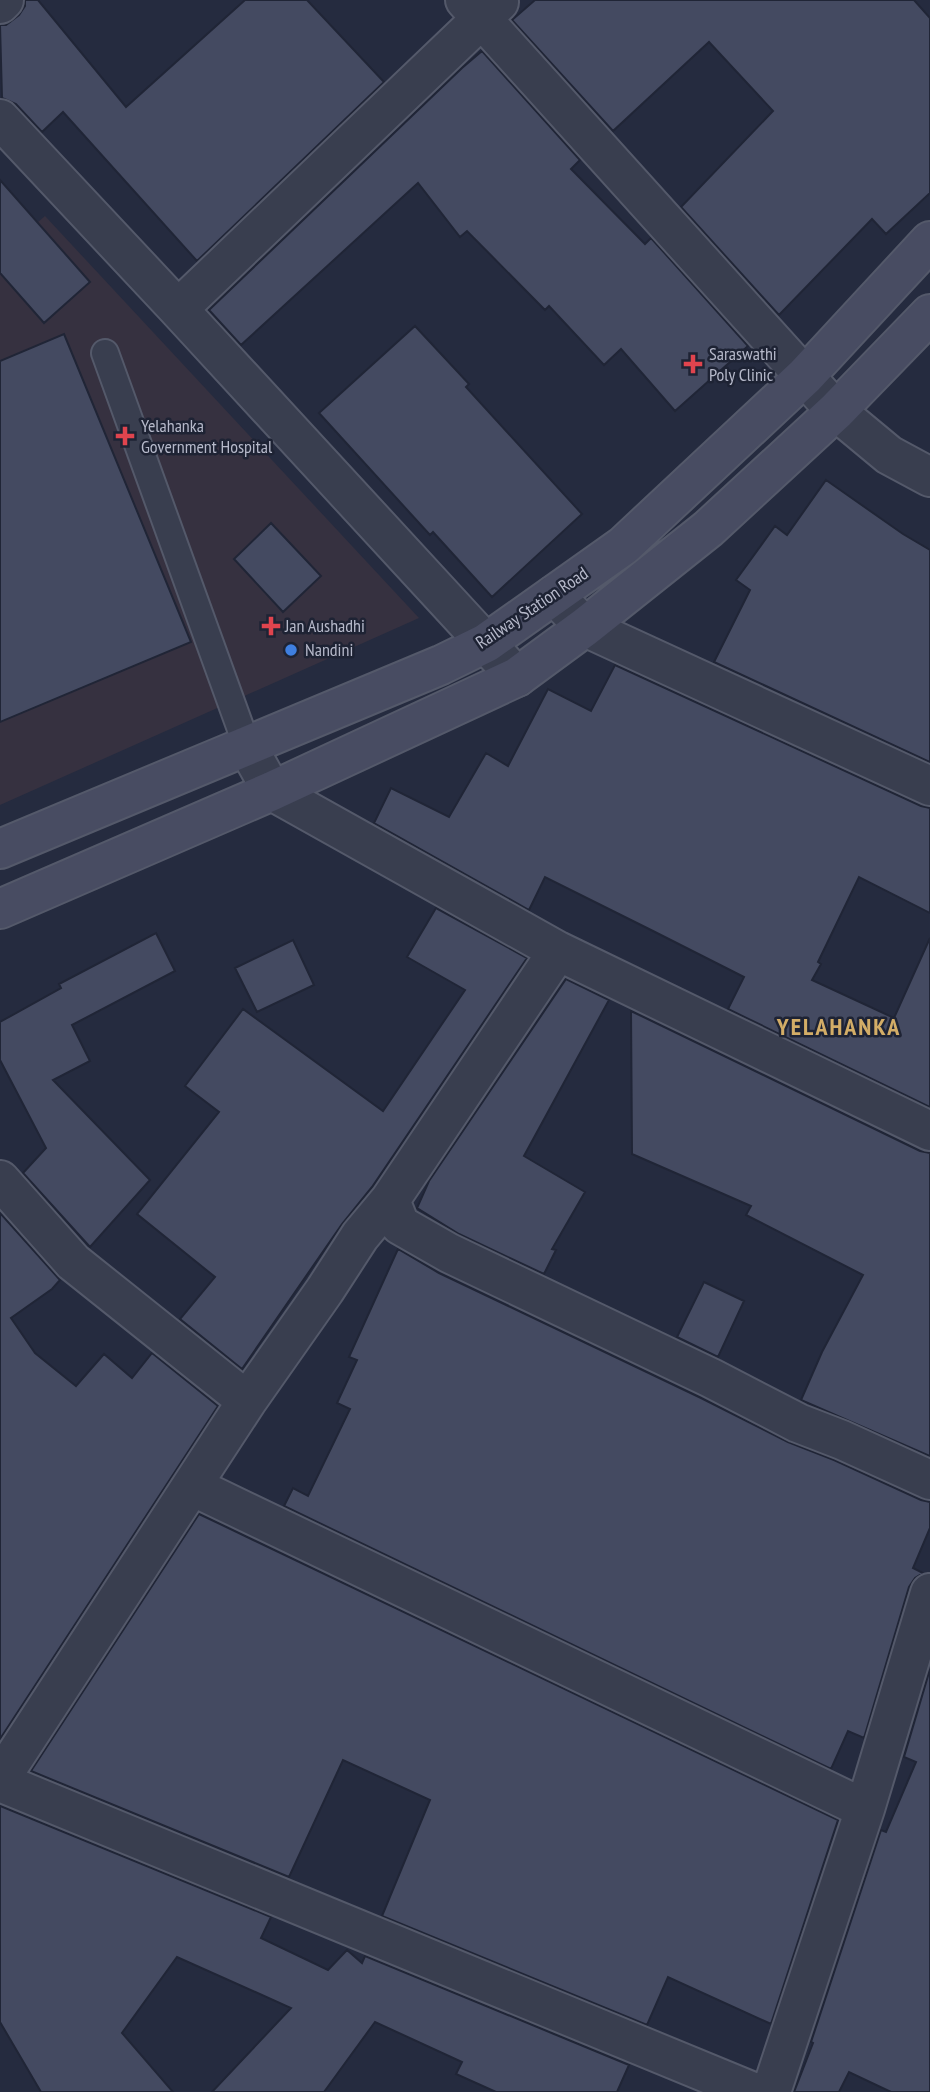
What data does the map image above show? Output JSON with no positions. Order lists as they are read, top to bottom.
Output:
{
  "streets": {
    "street": ["Railway Station Road"]
  },
  "districts": ["YELAHANKA"],
  "places": {
    "health": ["Saraswathi Poly Clinic", "Yelahanka Government Hospital", "Jan Aushadhi"],
    "other": ["Nandini"]
  }
}
